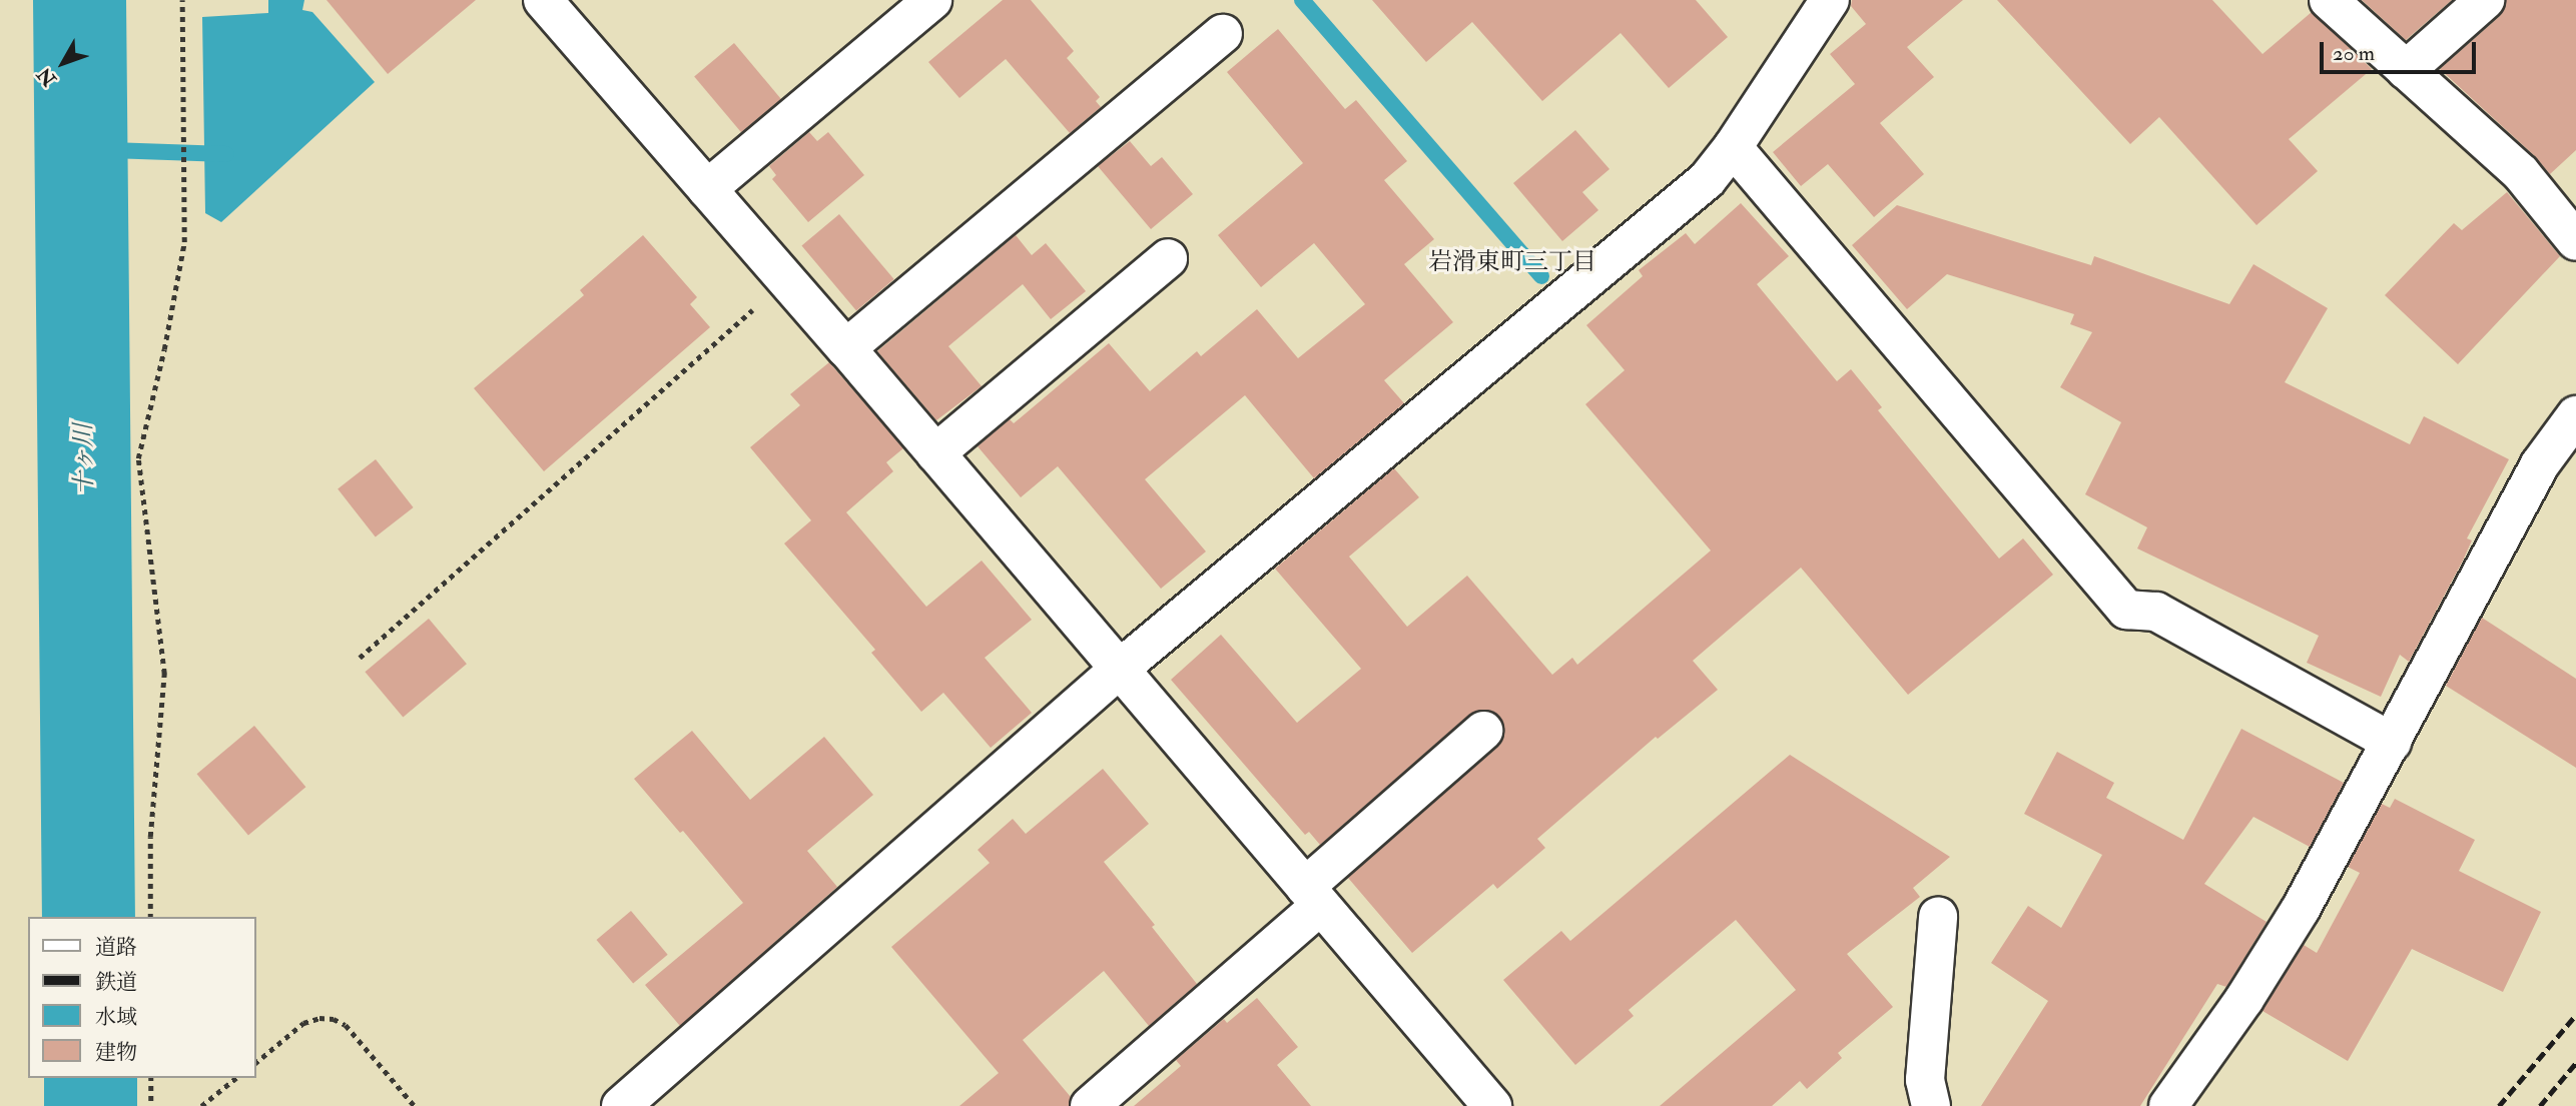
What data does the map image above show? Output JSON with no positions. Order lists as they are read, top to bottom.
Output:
{
  "districts": ["岩滑東町三丁目"],
  "water": ["十ヶ川"],
  "legend": [
    "道路",
    "鉄道",
    "水域",
    "建物"
  ],
  "scale_bar": "20 m",
  "north": "bottom left"
}
